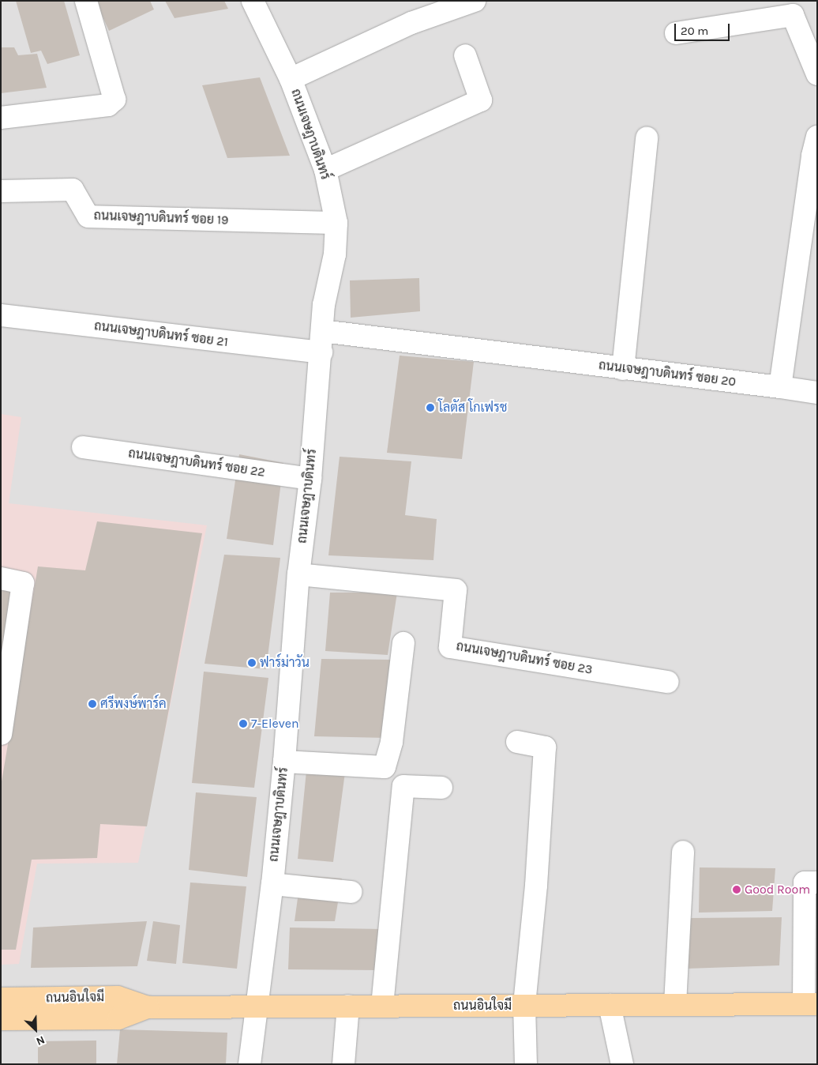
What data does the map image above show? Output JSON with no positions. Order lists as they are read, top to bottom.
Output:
{
  "streets": {
    "main road": ["ถนนอินใจมี"],
    "street": [
      "ถนนเจษฎาบดินทร์",
      "ถนนเจษฎาบดินทร์ ซอย 19",
      "ถนนเจษฎาบดินทร์ ซอย 21",
      "ถนนเจษฎาบดินทร์ ซอย 20",
      "ถนนเจษฎาบดินทร์ ซอย 22",
      "ถนนเจษฎาบดินทร์ ซอย 23"
    ]
  },
  "crossings": [
    ["ถนนเจษฎาบดินทร์", "ถนนเจษฎาบดินทร์ ซอย 19"],
    ["ถนนเจษฎาบดินทร์", "ถนนเจษฎาบดินทร์ ซอย 21"],
    ["ถนนเจษฎาบดินทร์", "ถนนเจษฎาบดินทร์ ซอย 20"],
    ["ถนนเจษฎาบดินทร์", "ถนนเจษฎาบดินทร์ ซอย 22"],
    ["ถนนเจษฎาบดินทร์", "ถนนเจษฎาบดินทร์ ซอย 23"],
    ["ถนนเจษฎาบดินทร์", "ถนนอินใจมี"]
  ],
  "places": [
    "โลตัส โกเฟรช",
    "ฟาร์ม่าวัน",
    "ศรีพงษ์พาร์ค",
    "7-Eleven",
    "Good Room"
  ],
  "scale_bar": "20 m",
  "north": "bottom right"
}
